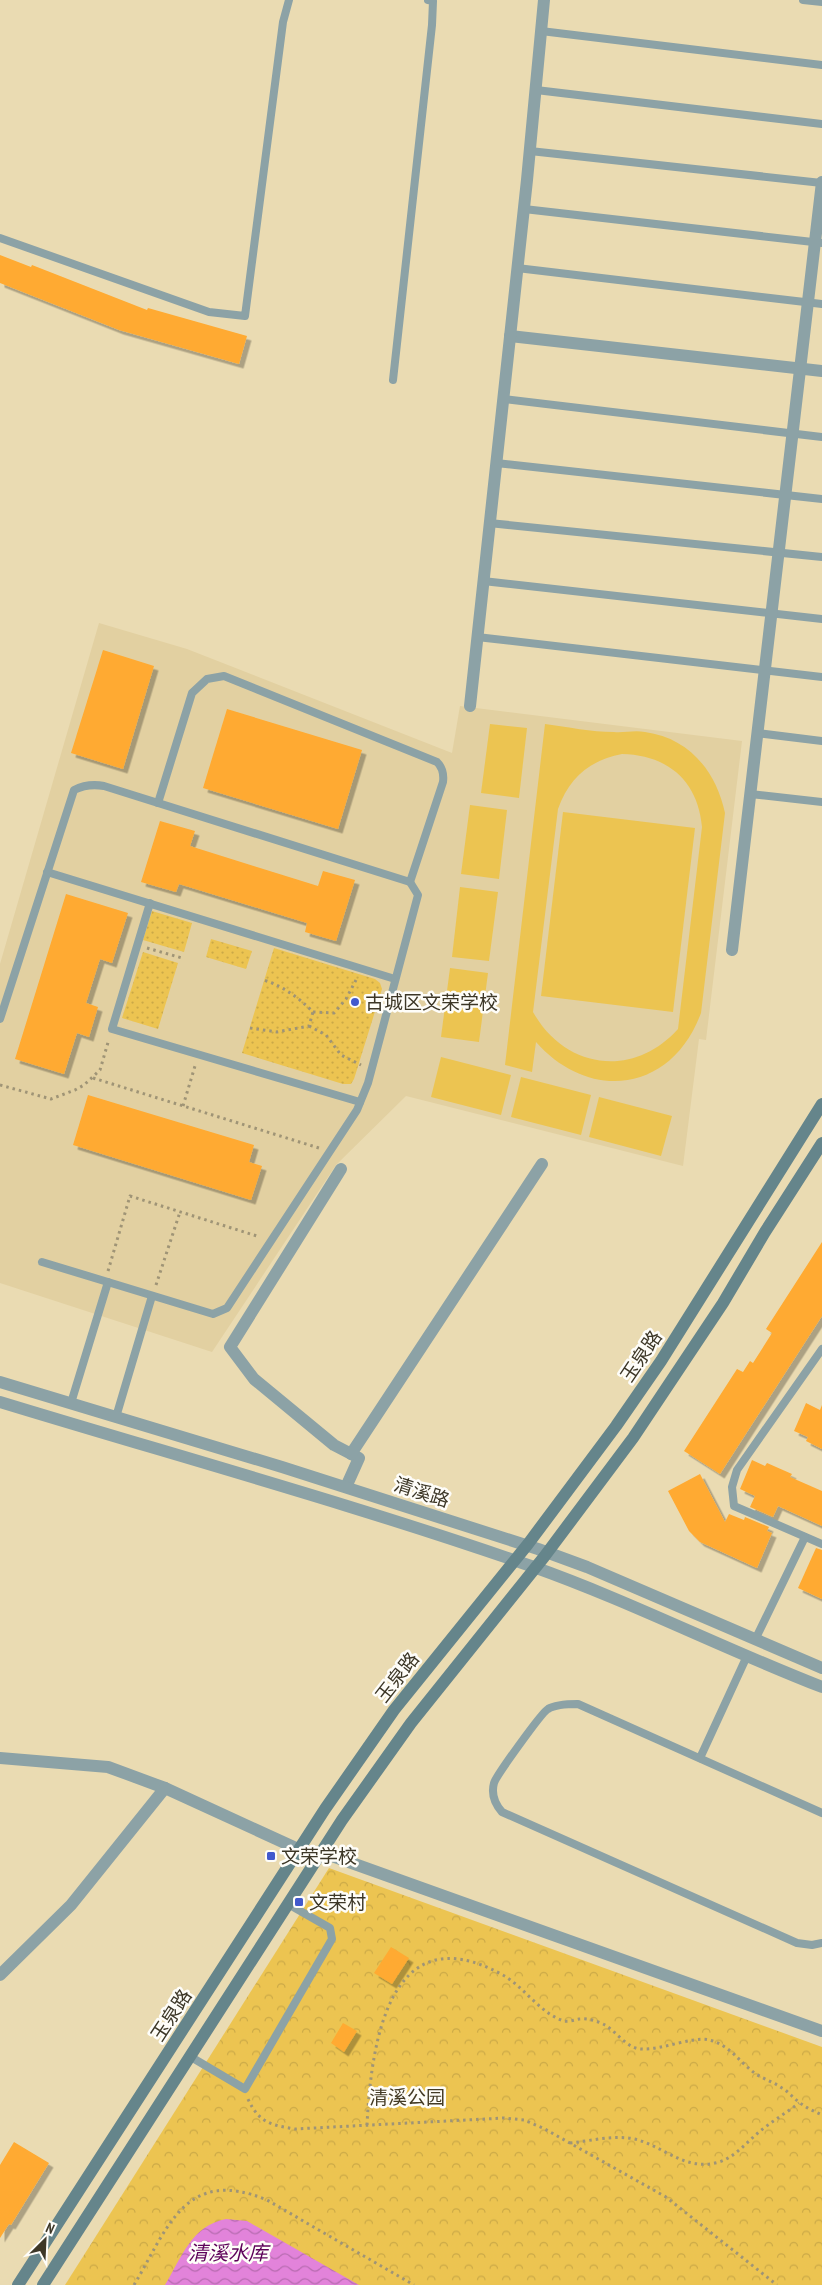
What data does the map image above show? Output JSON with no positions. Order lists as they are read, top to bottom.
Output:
{
  "streets": {
    "main road": ["玉泉路"],
    "street": ["清溪路"]
  },
  "crossings": [
    ["玉泉路", "清溪路"]
  ],
  "water": ["清溪水库"],
  "parks": ["清溪公园"],
  "places": {
    "other": ["古城区文荣学校"],
    "transit": ["文荣学校", "文荣村"]
  },
  "north": "top right"
}
